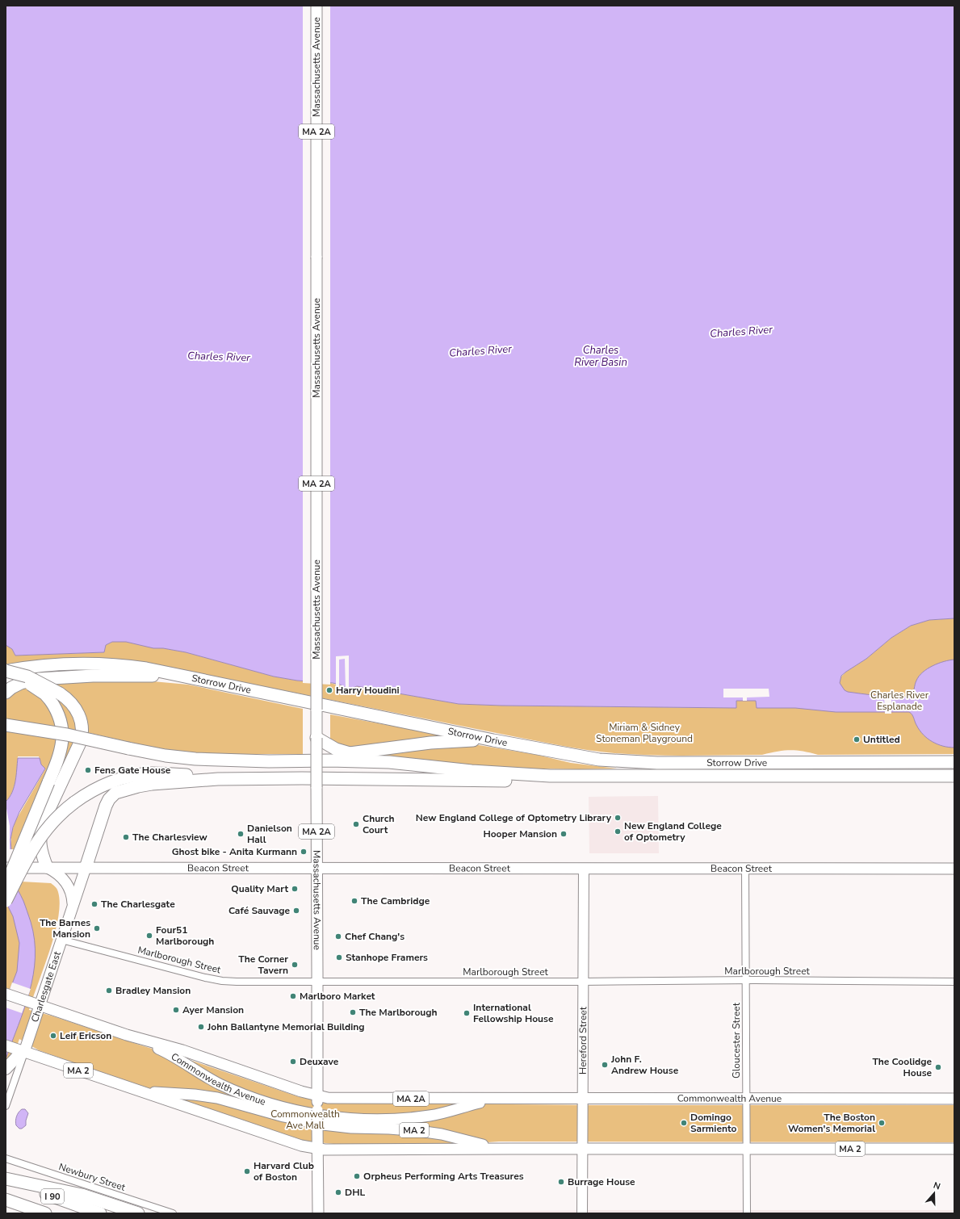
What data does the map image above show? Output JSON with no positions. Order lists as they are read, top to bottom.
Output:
{
  "streets": {
    "highway": ["Storrow Drive", "I 90"],
    "main road": [
      "Massachusetts Avenue",
      "MA 2A",
      "Beacon Street",
      "Charlesgate East",
      "Hereford Street",
      "MA 2",
      "Commonwealth Avenue"
    ],
    "street": ["Marlborough Street", "Gloucester Street", "Newbury Street"]
  },
  "crossings": [
    ["Massachusetts Avenue", "Beacon Street"],
    ["Massachusetts Avenue", "Marlborough Street"],
    ["Massachusetts Avenue", "Commonwealth Avenue"],
    ["Beacon Street", "Charlesgate East"],
    ["Beacon Street", "Hereford Street"],
    ["Beacon Street", "Gloucester Street"],
    ["Marlborough Street", "Charlesgate East"],
    ["Marlborough Street", "Hereford Street"],
    ["Marlborough Street", "Gloucester Street"],
    ["Charlesgate East", "Commonwealth Avenue"],
    ["Hereford Street", "Commonwealth Avenue"],
    ["Gloucester Street", "Commonwealth Avenue"]
  ],
  "water": ["Charles River", "Charles River Basin"],
  "parks": ["Charles River Esplanade", "Miriam & Sidney Stoneman Playground", "Commonwealth Ave Mall"],
  "places": [
    "Harry Houdini",
    "Untitled",
    "Fens Gate House",
    "New England College of Optometry Library",
    "Church Court",
    "New England College of Optometry",
    "Danielson Hall",
    "Hooper Mansion",
    "The Charlesview",
    "Ghost bike - Anita Kurmann",
    "Quality Mart",
    "The Cambridge",
    "The Charlesgate",
    "Café Sauvage",
    "The Barnes Mansion",
    "Four51 Marlborough",
    "Chef Chang's",
    "Stanhope Framers",
    "The Corner Tavern",
    "Bradley Mansion",
    "Marlboro Market",
    "Ayer Mansion",
    "The Marlborough",
    "International Fellowship House",
    "John Ballantyne Memorial Building",
    "Leif Ericson",
    "Deuxave",
    "John F. Andrew House",
    "The Coolidge House",
    "Domingo Sarmiento",
    "The Boston Women's Memorial",
    "Harvard Club of Boston",
    "Orpheus Performing Arts Treasures",
    "Burrage House",
    "DHL"
  ],
  "north": "top"
}
